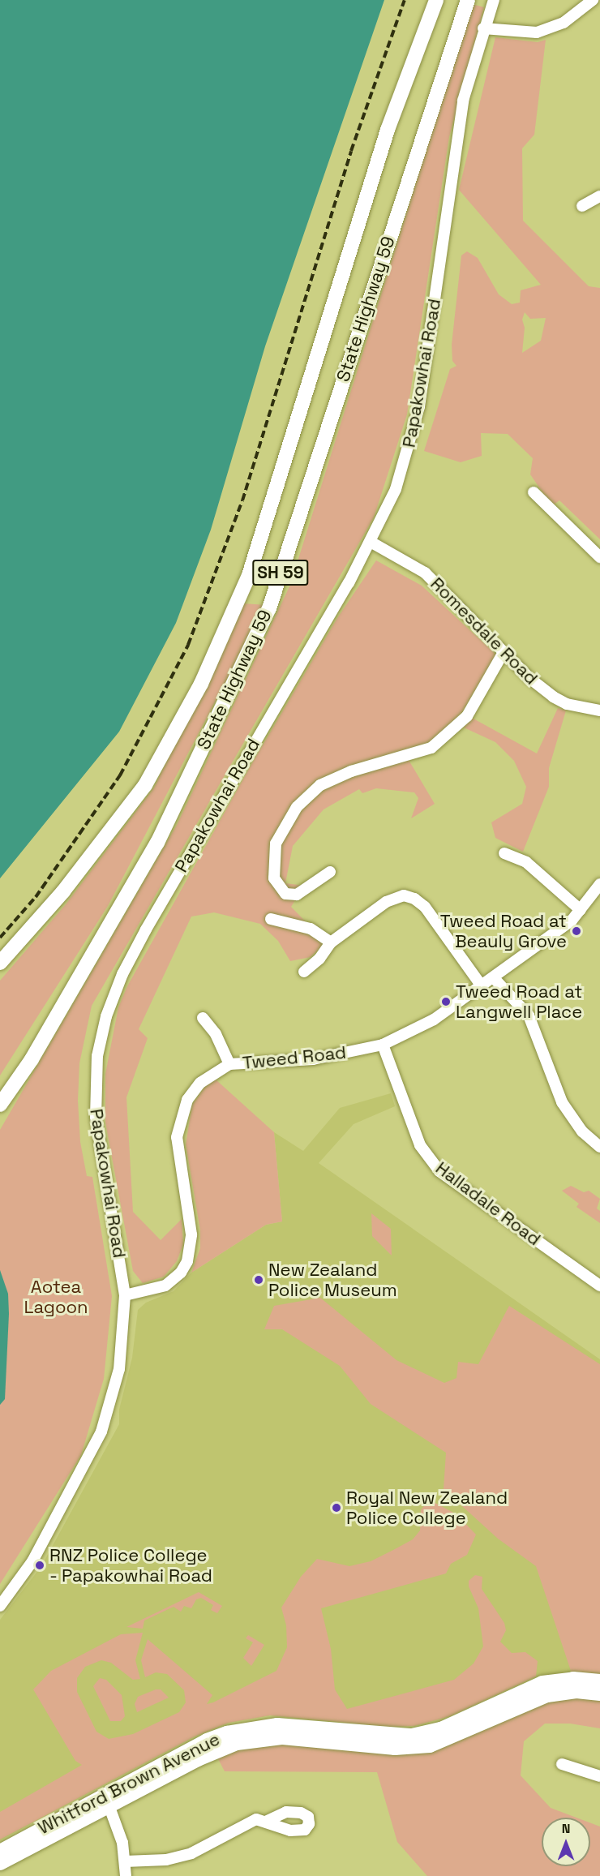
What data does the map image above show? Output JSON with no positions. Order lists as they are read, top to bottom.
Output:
{
  "streets": {
    "main road": ["State Highway 59", "SH 59", "Whitford Brown Avenue"],
    "street": [
      "Papakowhai Road",
      "Romesdale Road",
      "Tweed Road",
      "Halladale Road"
    ]
  },
  "crossings": [
    ["Papakowhai Road", "Romesdale Road"],
    ["Papakowhai Road", "Tweed Road"],
    ["Tweed Road", "Halladale Road"]
  ],
  "parks": ["Aotea Lagoon"],
  "places": [
    "Tweed Road at Beauly Grove",
    "Tweed Road at Langwell Place",
    "New Zealand Police Museum",
    "Royal New Zealand Police College",
    "RNZ Police College - Papakowhai Road"
  ],
  "north": "top"
}
